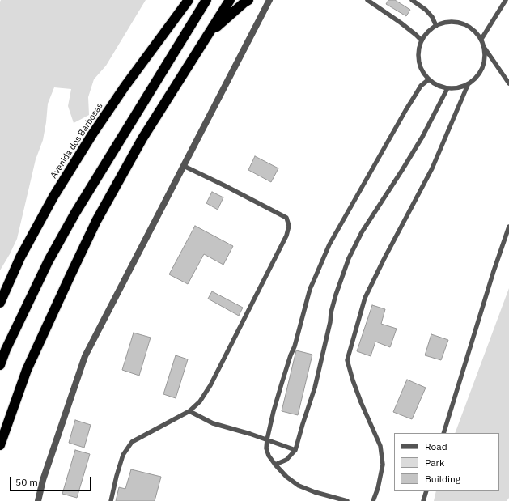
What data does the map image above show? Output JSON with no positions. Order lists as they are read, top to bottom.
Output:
{
  "streets": {
    "highway": ["Avenida dos Barbosas"]
  },
  "legend": ["Road", "Park", "Building"],
  "scale_bar": "50 m"
}
